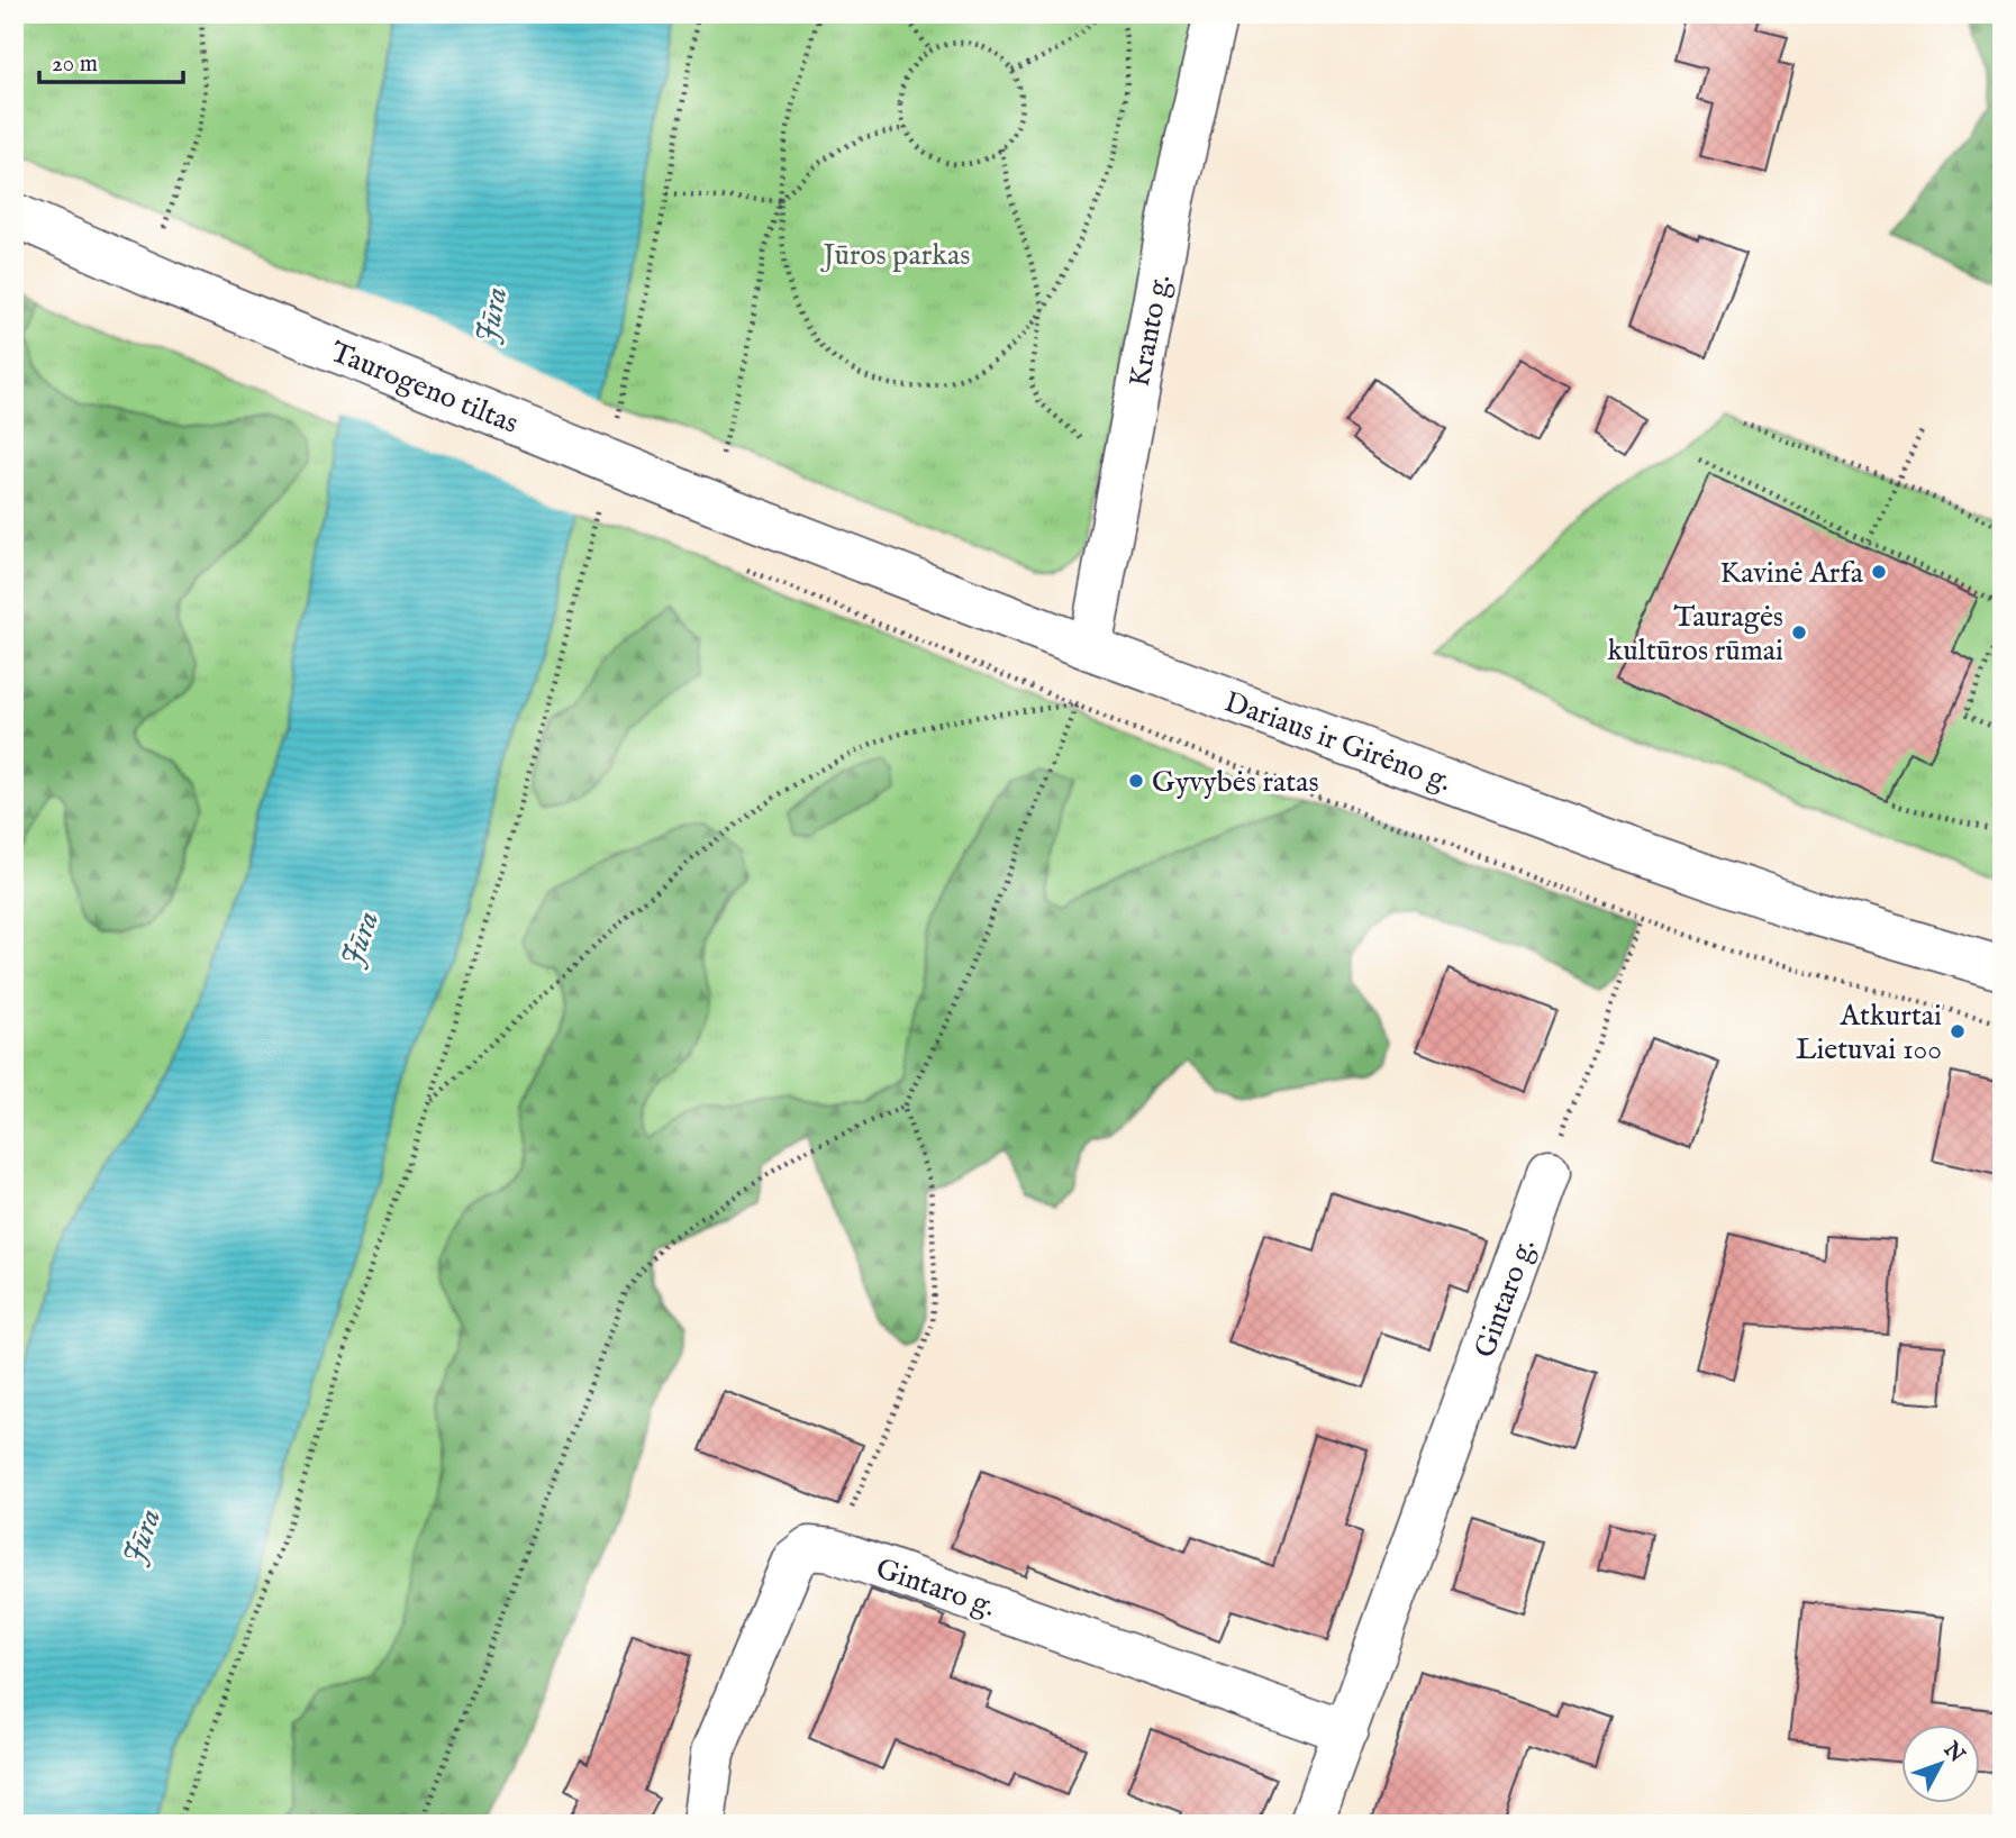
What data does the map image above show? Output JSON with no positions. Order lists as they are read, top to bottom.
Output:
{
  "streets": {
    "main road": [
      "Kranto g.",
      "Taurogeno tiltas",
      "Dariaus ir Girėno g.",
      "Gintaro g."
    ]
  },
  "crossings": [
    ["Kranto g.", "Dariaus ir Girėno g."],
    ["Taurogeno tiltas", "Dariaus ir Girėno g."]
  ],
  "water": ["Jūra"],
  "parks": ["Jūros parkas"],
  "places": [
    "Kavinė Arfa",
    "Tauragės kultūros rūmai",
    "Gyvybės ratas",
    "Atkurtai Lietuvai 100"
  ],
  "scale_bar": "20 m",
  "north": "top right"
}
